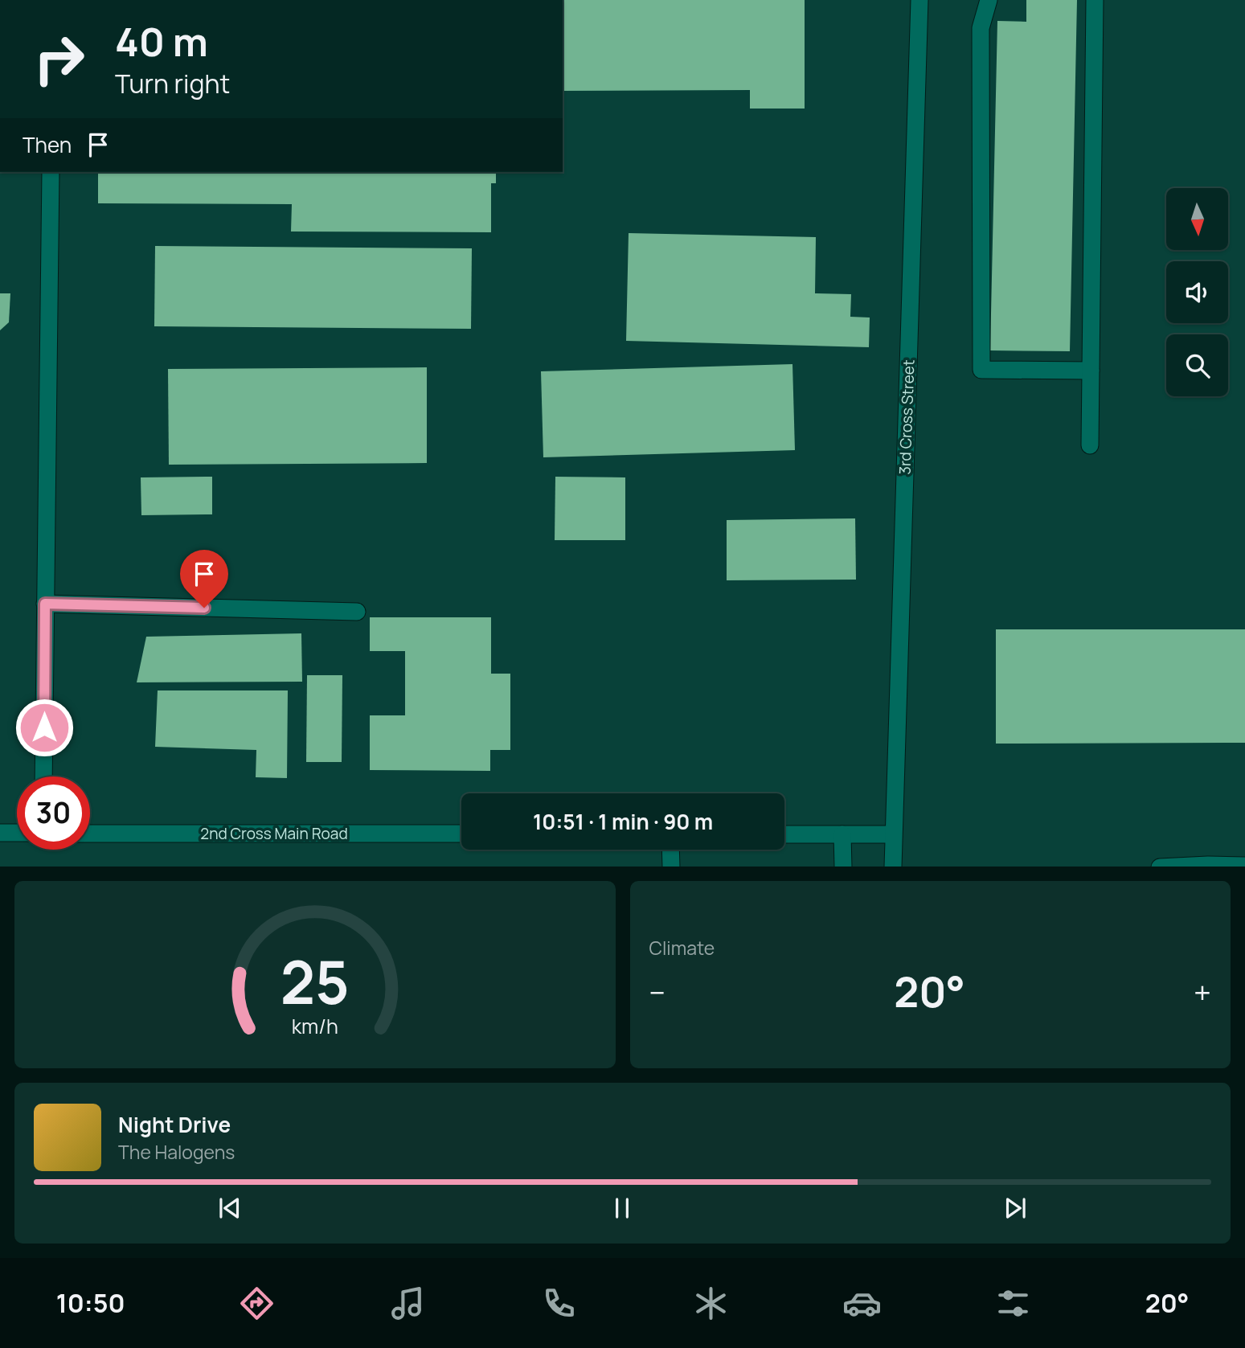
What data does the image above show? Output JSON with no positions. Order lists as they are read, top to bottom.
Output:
{
  "streets": {
    "street": ["3rd Cross Street", "2nd Cross Main Road"]
  },
  "north": "bottom",
  "page": {
    "turn": ["40 m", "Turn right"],
    "then": "Then",
    "limit": "30",
    "trip": "10:51 · 1 min · 90 m",
    "tile": "Climate",
    "heat": ["−", "20°", "+"],
    "song": ["Night Drive", "The Halogens"],
    "tabs": ["10:50", "20°"],
    "gauge": ["25", "km/h"]
  }
}
